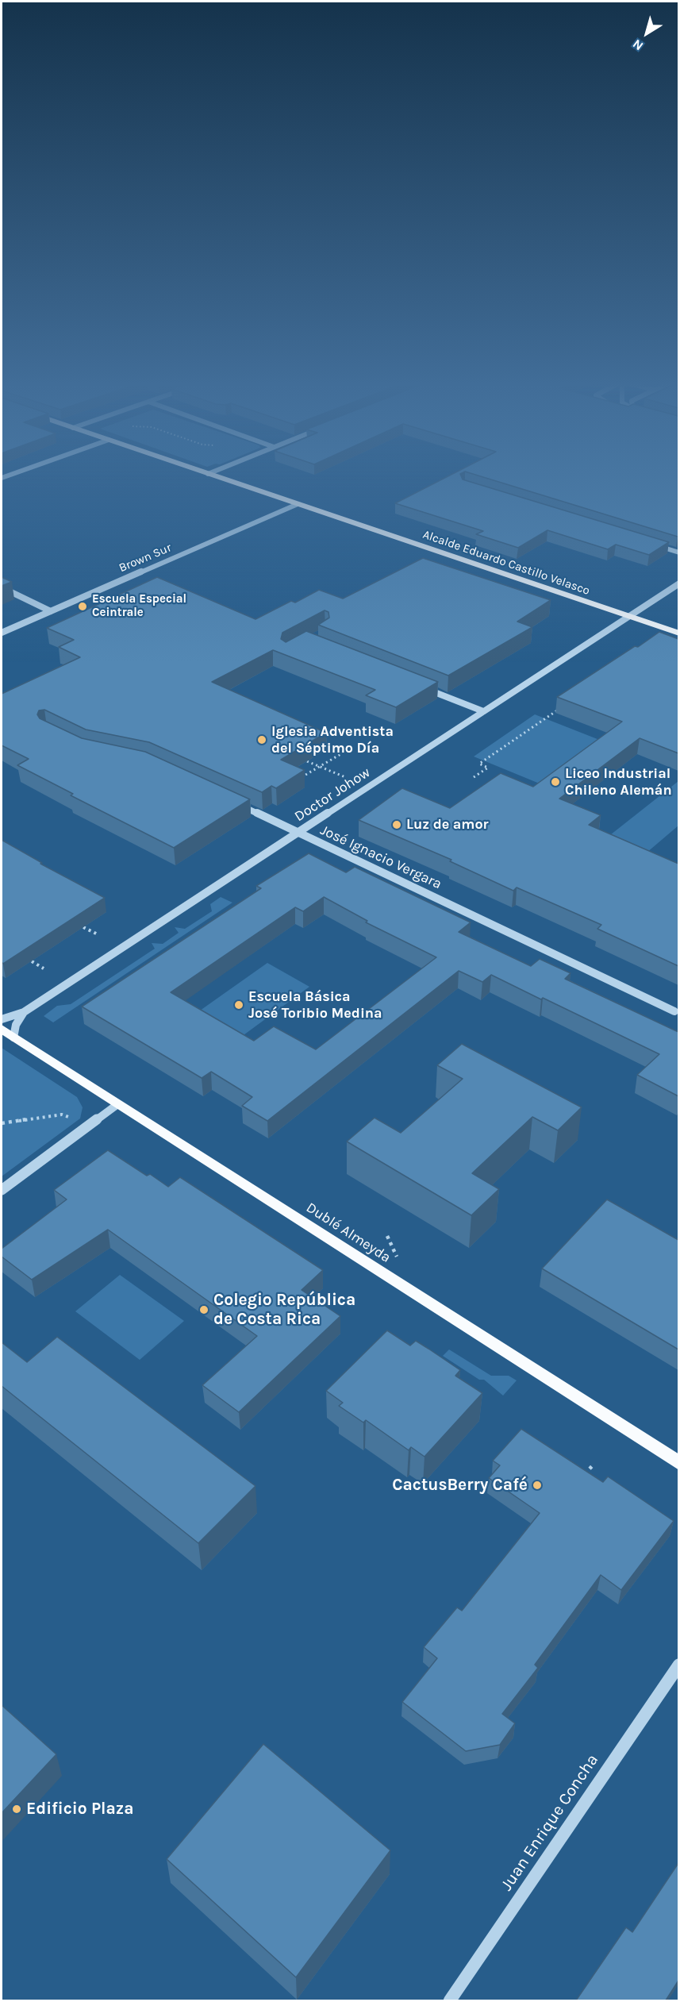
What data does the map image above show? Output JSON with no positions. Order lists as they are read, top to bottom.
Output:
{
  "streets": {
    "main road": ["Alcalde Eduardo Castillo Velasco", "Dublé Almeyda"],
    "street": [
      "Brown Sur",
      "Doctor Johow",
      "José Ignacio Vergara",
      "Juan Enrique Concha"
    ]
  },
  "crossings": [
    ["Brown Sur", "Alcalde Eduardo Castillo Velasco"],
    ["Alcalde Eduardo Castillo Velasco", "Doctor Johow"],
    ["Doctor Johow", "José Ignacio Vergara"]
  ],
  "places": [
    "Escuela Especial Ceintrale",
    "Iglesia Adventista del Séptimo Día",
    "Liceo Industrial Chileno Alemán",
    "Luz de amor",
    "Escuela Básica José Toribio Medina",
    "Colegio República de Costa Rica",
    "CactusBerry Café",
    "Edificio Plaza"
  ],
  "north": "bottom left"
}
